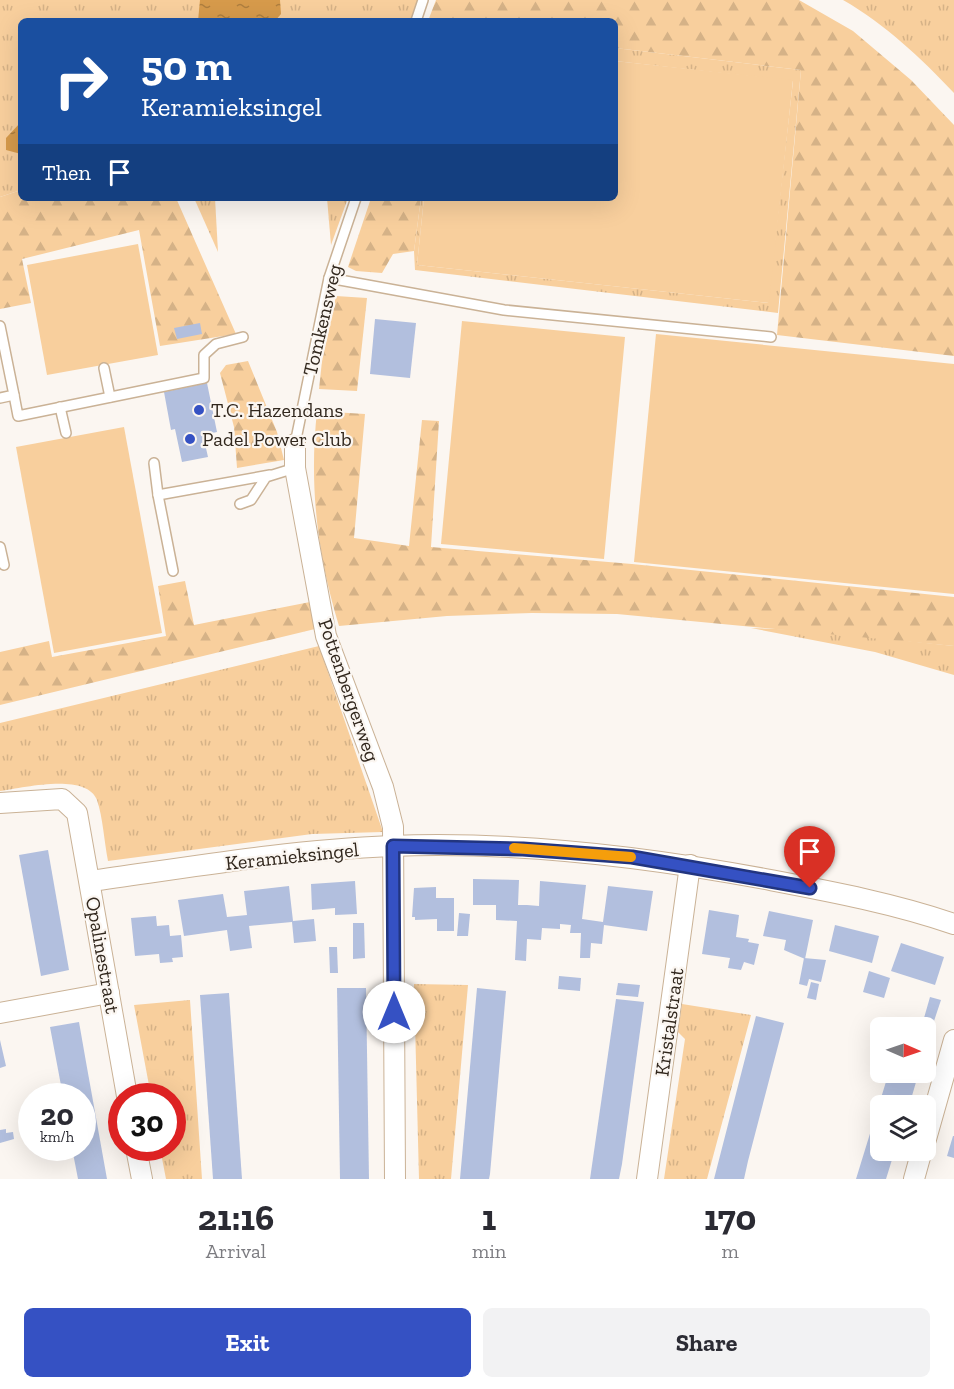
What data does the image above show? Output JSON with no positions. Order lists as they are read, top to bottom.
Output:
{
  "streets": {
    "street": [
      "Pottenbergerweg",
      "Keramieksingel",
      "Opalinestraat",
      "Kristalstraat"
    ],
    "lane": ["Tomkensweg"]
  },
  "crossings": [
    ["Tomkensweg", "Pottenbergerweg"],
    ["Pottenbergerweg", "Keramieksingel"],
    ["Keramieksingel", "Opalinestraat"],
    ["Keramieksingel", "Kristalstraat"]
  ],
  "places": ["T.C. Hazendans", "Padel Power Club"],
  "north": "right",
  "page": {
    "turn": ["50 m", "Keramieksingel"],
    "then": "Then",
    "speed": "20 km/h",
    "limit": "30",
    "eta": [
      "21:16",
      "Arrival",
      "1",
      "min",
      "170",
      "m"
    ],
    "buttons": ["Exit", "Share"]
  }
}
